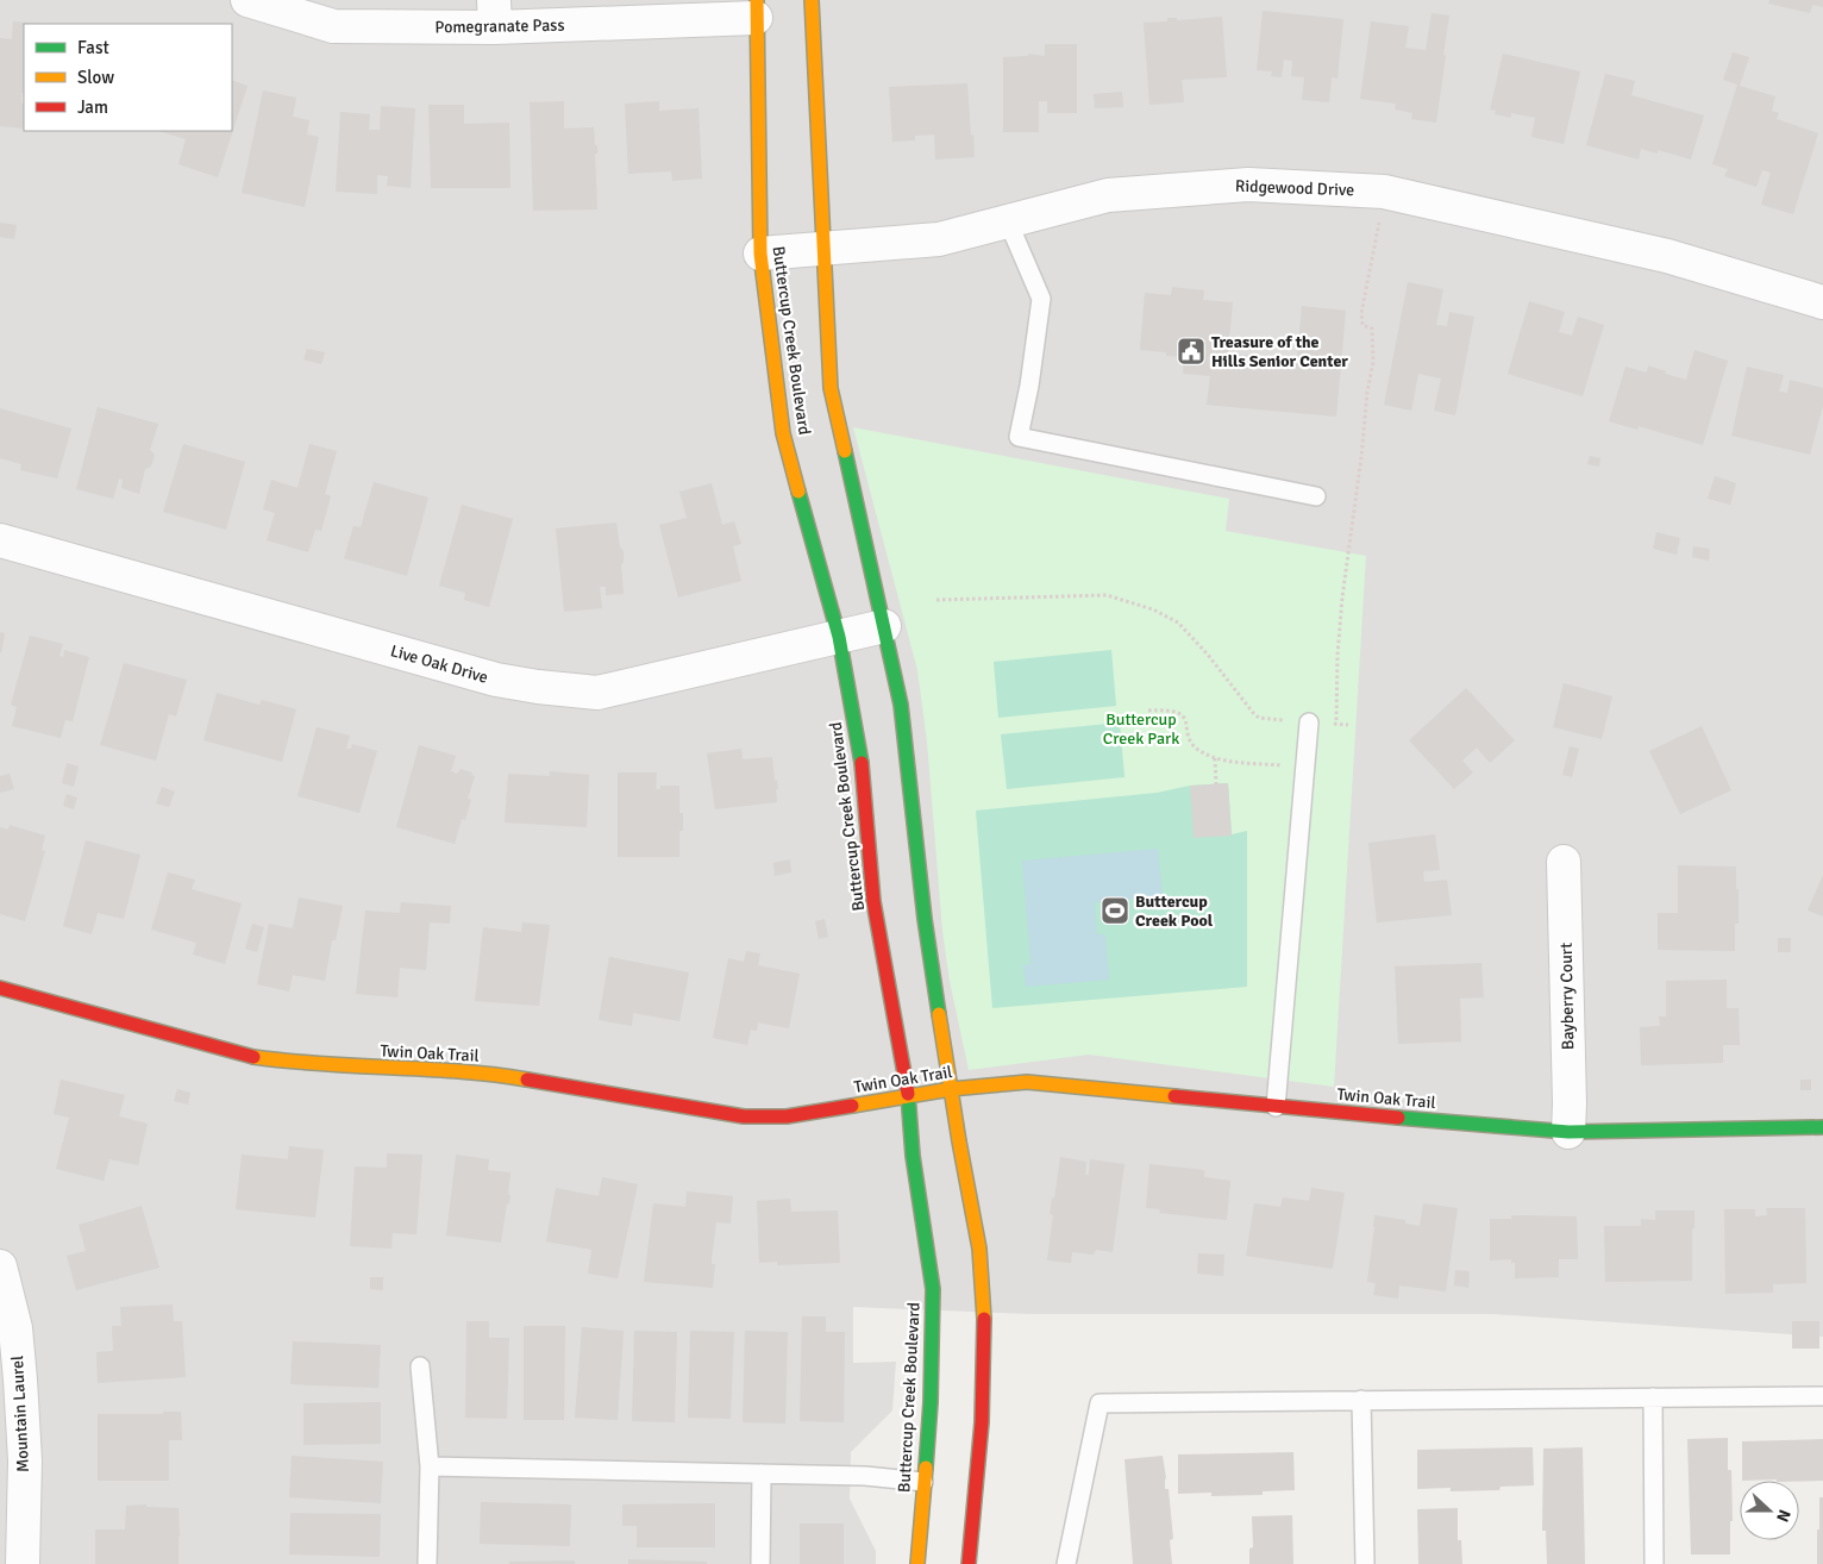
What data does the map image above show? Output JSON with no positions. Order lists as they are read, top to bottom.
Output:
{
  "streets": {
    "street": [
      "Pomegranate Pass",
      "Ridgewood Drive",
      "Buttercup Creek Boulevard",
      "Live Oak Drive",
      "Bayberry Court",
      "Twin Oak Trail",
      "Mountain Laurel"
    ]
  },
  "crossings": [
    ["Pomegranate Pass", "Buttercup Creek Boulevard"],
    ["Ridgewood Drive", "Buttercup Creek Boulevard"],
    ["Buttercup Creek Boulevard", "Live Oak Drive"],
    ["Buttercup Creek Boulevard", "Twin Oak Trail"],
    ["Bayberry Court", "Twin Oak Trail"]
  ],
  "parks": ["Buttercup Creek Park"],
  "places": {
    "public building": ["Treasure of the Hills Senior Center"],
    "sports": ["Buttercup Creek Pool"]
  },
  "legend": ["Fast", "Slow", "Jam"],
  "north": "right"
}
